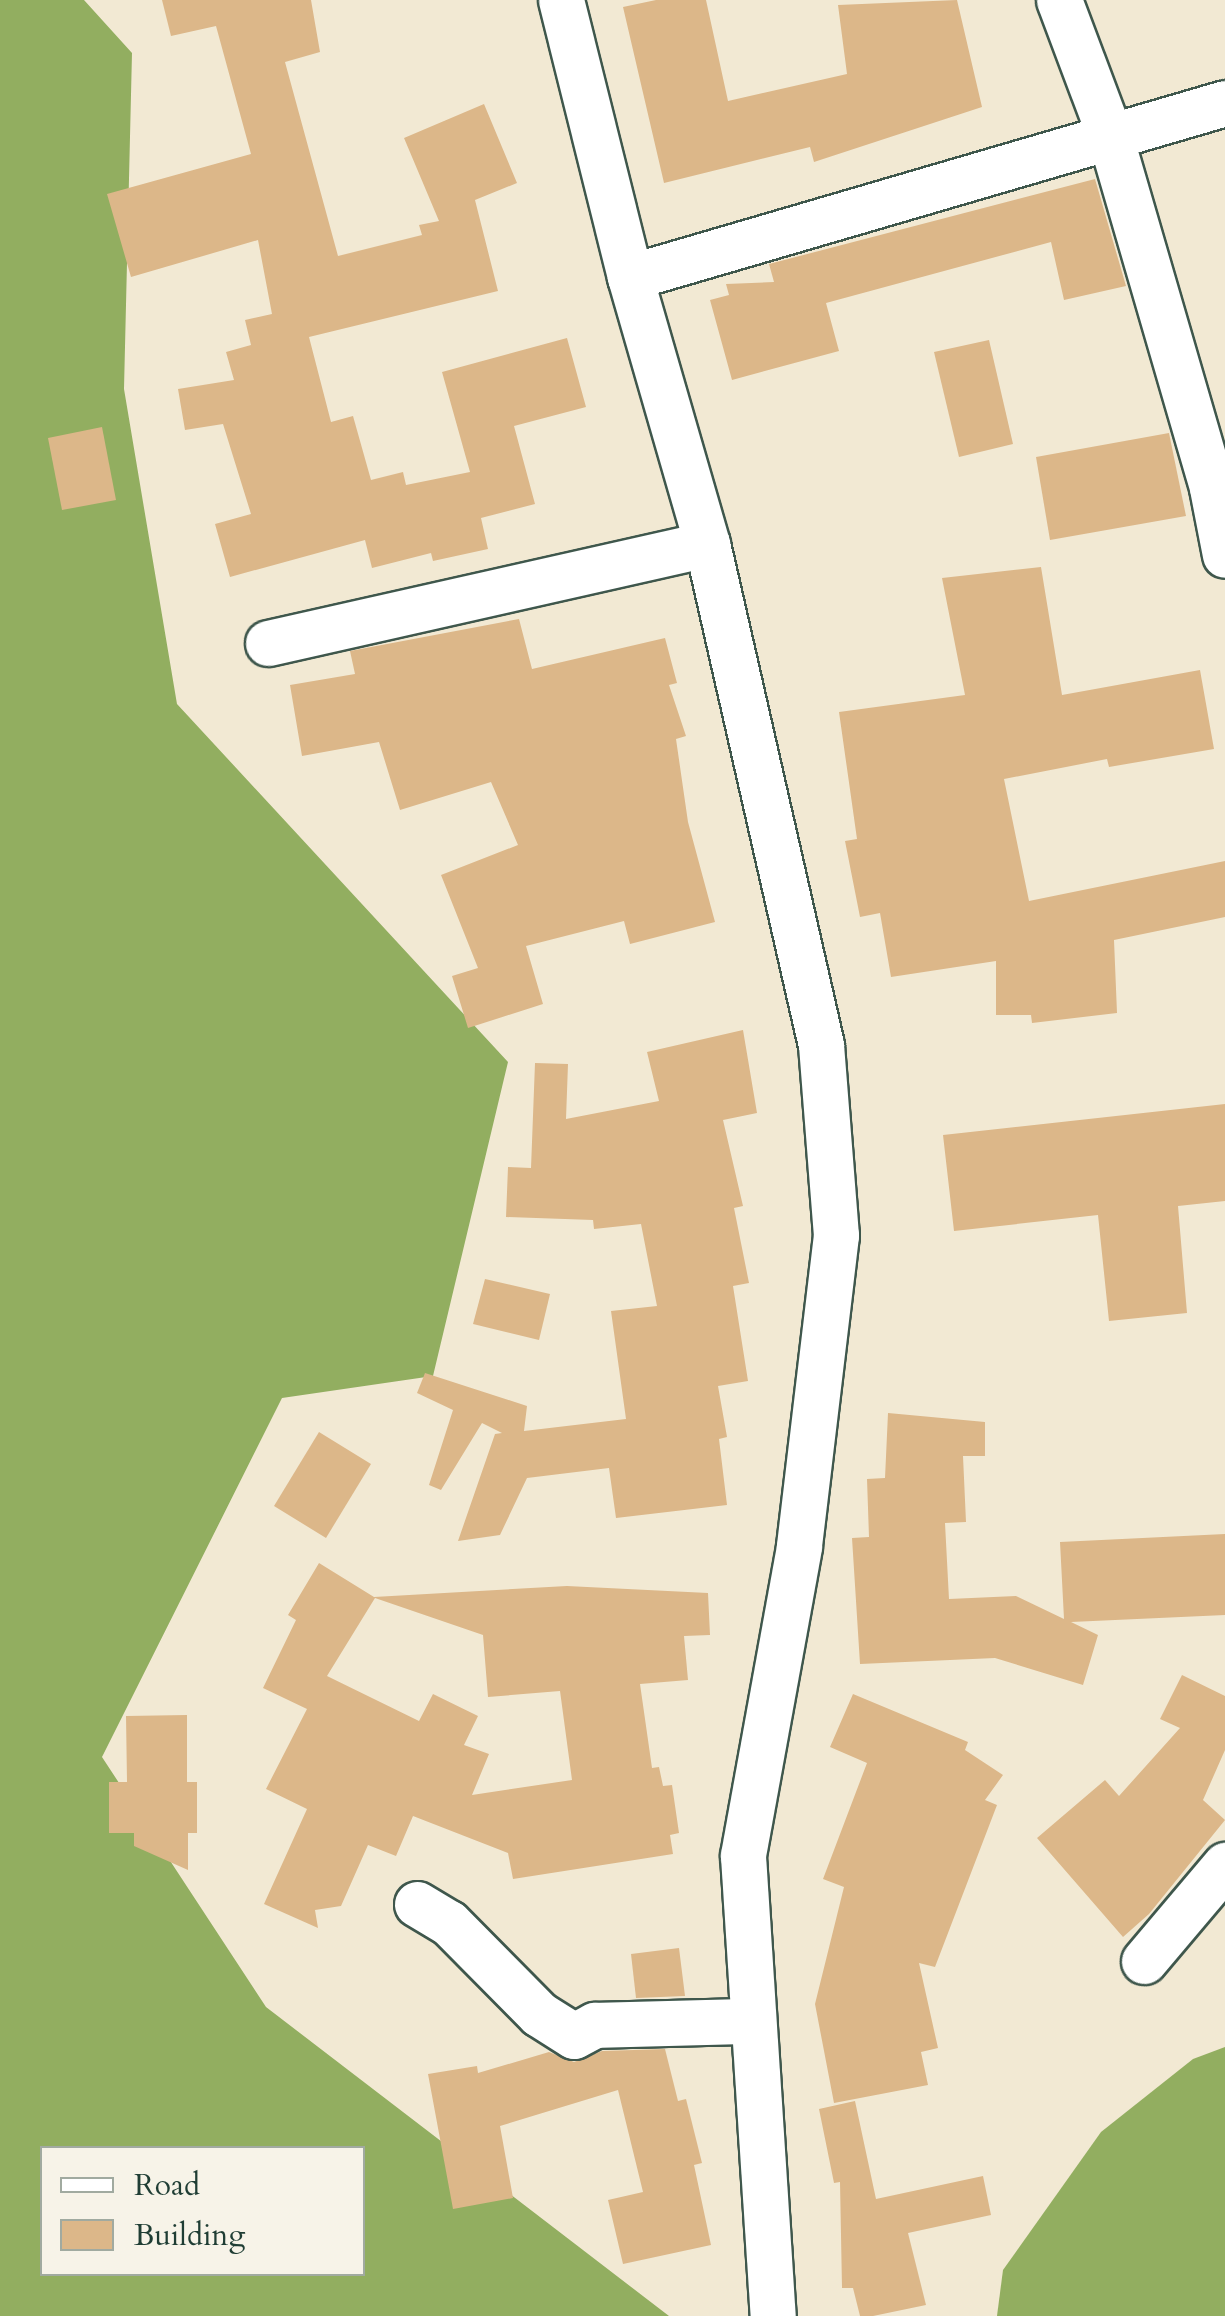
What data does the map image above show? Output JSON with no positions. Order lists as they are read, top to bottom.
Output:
{
  "legend": ["Road", "Building"]
}
